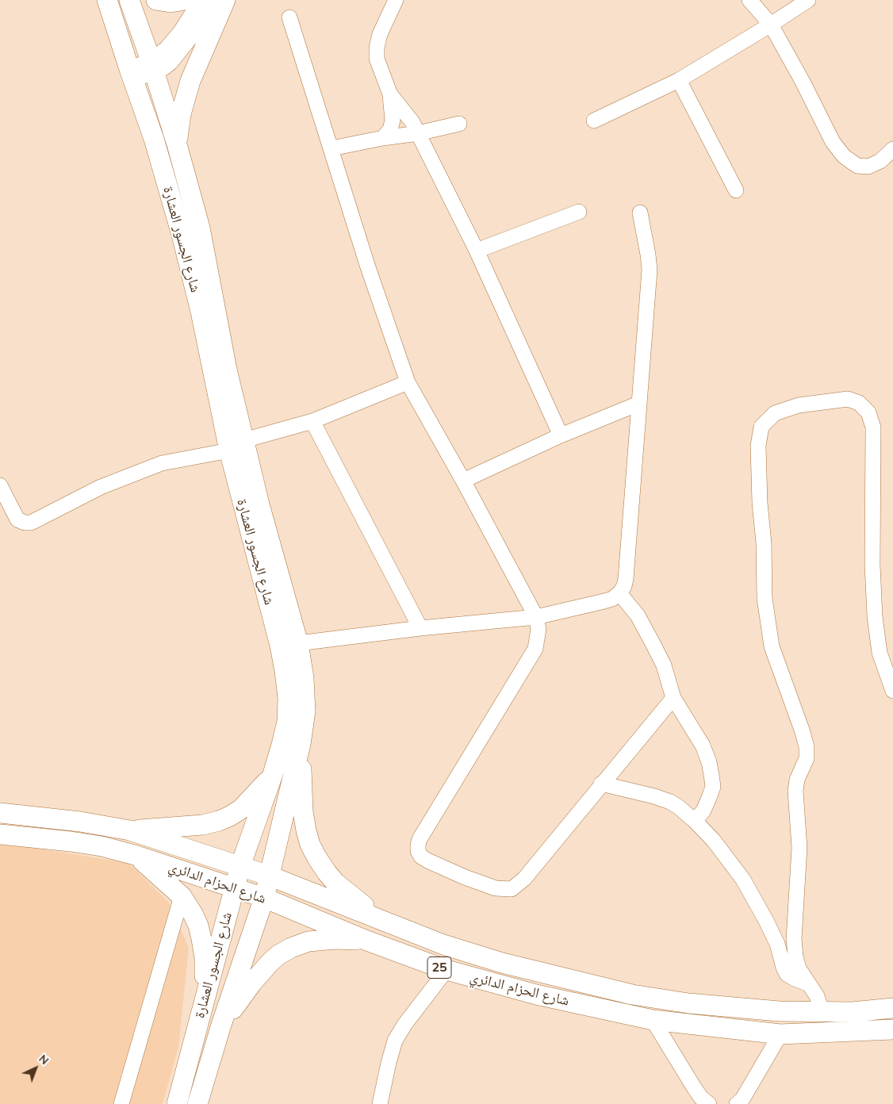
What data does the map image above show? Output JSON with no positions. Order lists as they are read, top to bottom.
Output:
{
  "streets": {
    "main road": ["شارع الجسور العشارة", "شارع الحزام الدائري", "25"]
  },
  "crossings": [
    ["شارع الجسور العشارة", "شارع الحزام الدائري"]
  ],
  "north": "top right"
}
